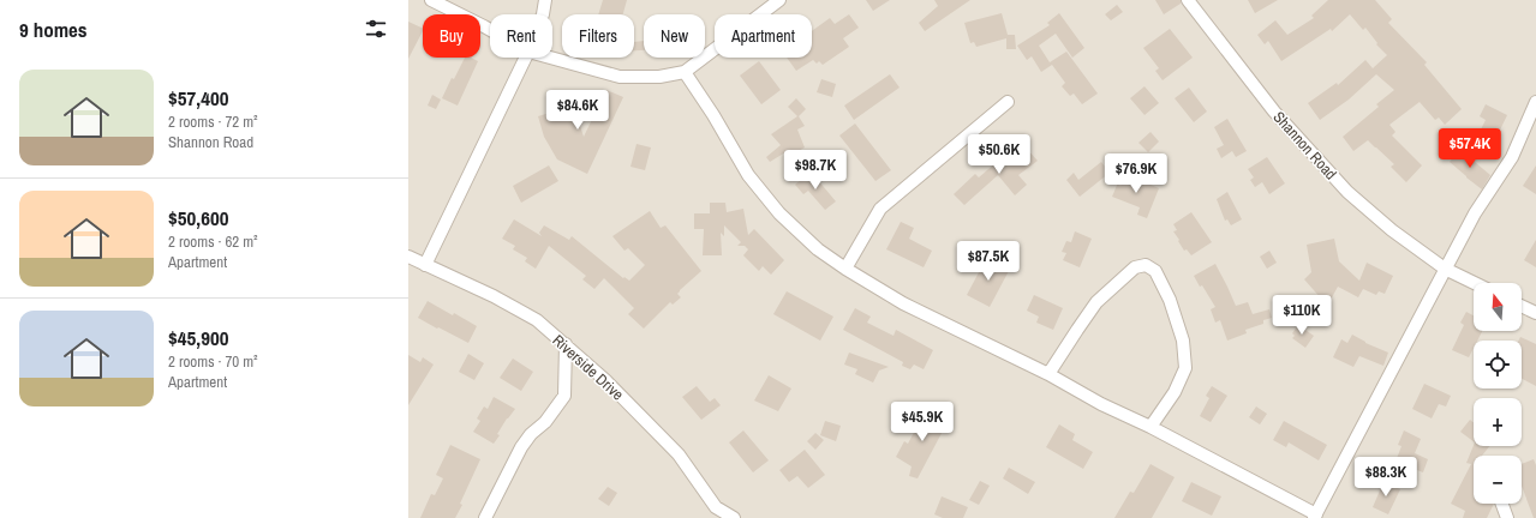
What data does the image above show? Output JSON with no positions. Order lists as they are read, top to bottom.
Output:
{
  "streets": {
    "street": ["Shannon Road", "Riverside Drive"]
  },
  "north": "top",
  "page": {
    "heading": "9 homes",
    "chip": [
      "Buy",
      "Rent",
      "Filters",
      "New",
      "Apartment"
    ],
    "list": [
      {
        "name": "$57,400",
        "note": "2 rooms · 72 m² · Shannon Road"
      },
      {
        "name": "$50,600",
        "note": "2 rooms · 62 m² · Apartment"
      },
      {
        "name": "$45,900",
        "note": "2 rooms · 70 m² · Apartment"
      }
    ],
    "price": [
      "$84.6K",
      "$57.4K",
      "$50.6K",
      "$98.7K",
      "$76.9K",
      "$87.5K",
      "$110K",
      "$45.9K",
      "$88.3K"
    ],
    "map_buttons": ["+", "−"]
  }
}
